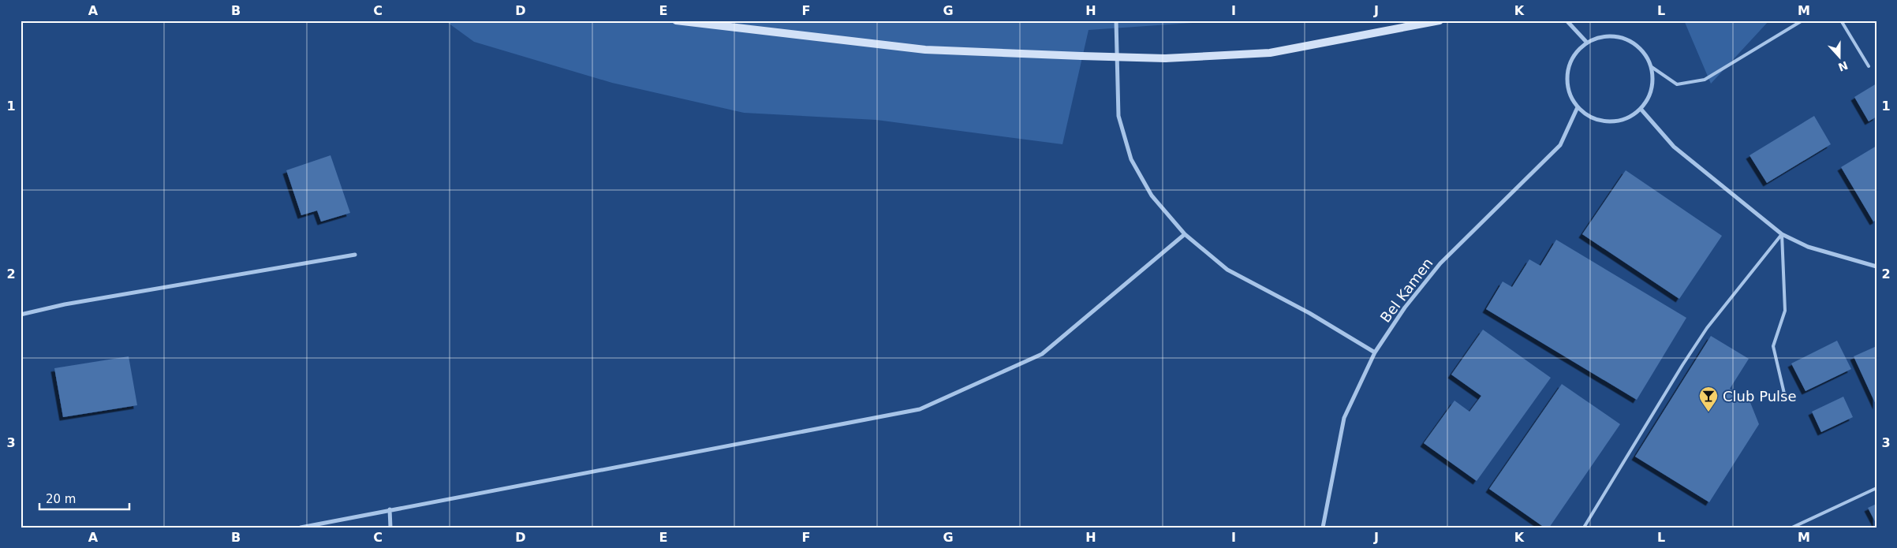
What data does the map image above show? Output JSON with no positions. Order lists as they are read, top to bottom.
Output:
{
  "streets": {
    "street": ["Bel Kamen"]
  },
  "places": {
    "bar": ["Club Pulse"]
  },
  "scale_bar": "20 m",
  "north": "bottom",
  "grid": {
    "columns": [
      "A",
      "B",
      "C",
      "D",
      "E",
      "F",
      "G",
      "H",
      "I",
      "J",
      "K",
      "L",
      "M"
    ],
    "rows": ["1", "2", "3"]
  }
}
